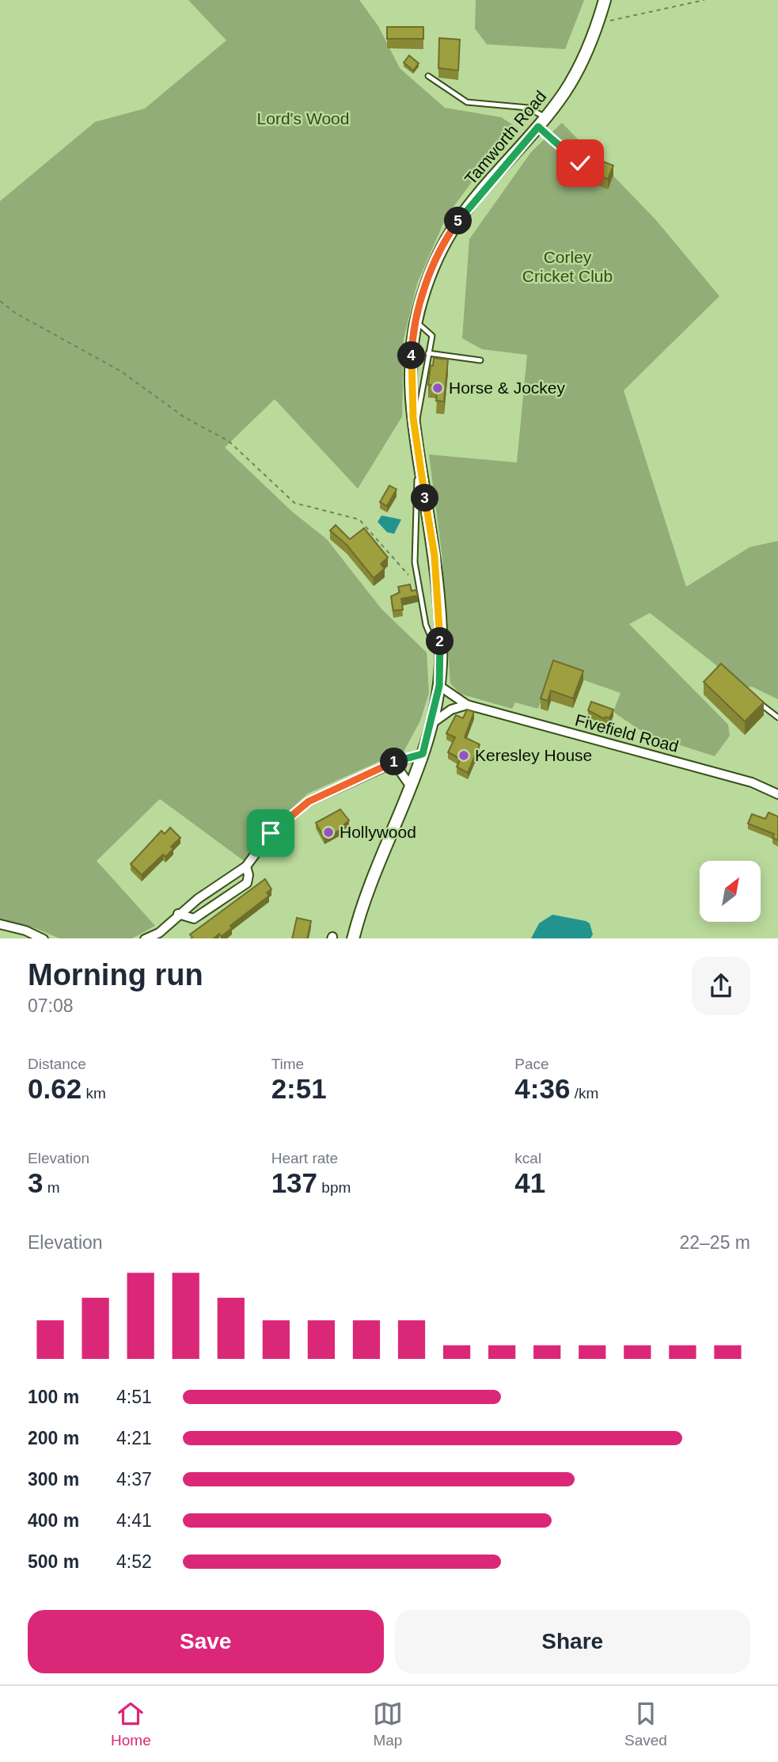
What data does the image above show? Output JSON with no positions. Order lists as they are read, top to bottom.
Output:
{
  "streets": {
    "main road": ["Tamworth Road"],
    "street": ["Fivefield Road"]
  },
  "crossings": [
    ["Tamworth Road", "Fivefield Road"]
  ],
  "parks": ["Lord's Wood", "Corley Cricket Club"],
  "places": ["Horse & Jockey", "Keresley House", "Hollywood"],
  "north": "top right",
  "page": {
    "pins": [
      "5",
      "4",
      "3",
      "2",
      "1"
    ],
    "heading": ["Morning run", "07:08"],
    "stats": [
      ["Distance", "0.62 km"],
      ["Time", "2:51"],
      ["Pace", "4:36 /km"],
      ["Elevation", "3 m"],
      ["Heart rate", "137 bpm"],
      ["kcal", "41"]
    ],
    "chart": ["Elevation", "22–25 m"],
    "list": [
      {
        "name": "100 m",
        "note": "4:51"
      },
      {
        "name": "200 m",
        "note": "4:21"
      },
      {
        "name": "300 m",
        "note": "4:37"
      },
      {
        "name": "400 m",
        "note": "4:41"
      },
      {
        "name": "500 m",
        "note": "4:52"
      }
    ],
    "buttons": ["Save", "Share"],
    "tabs": ["Home", "Map", "Saved"]
  }
}
